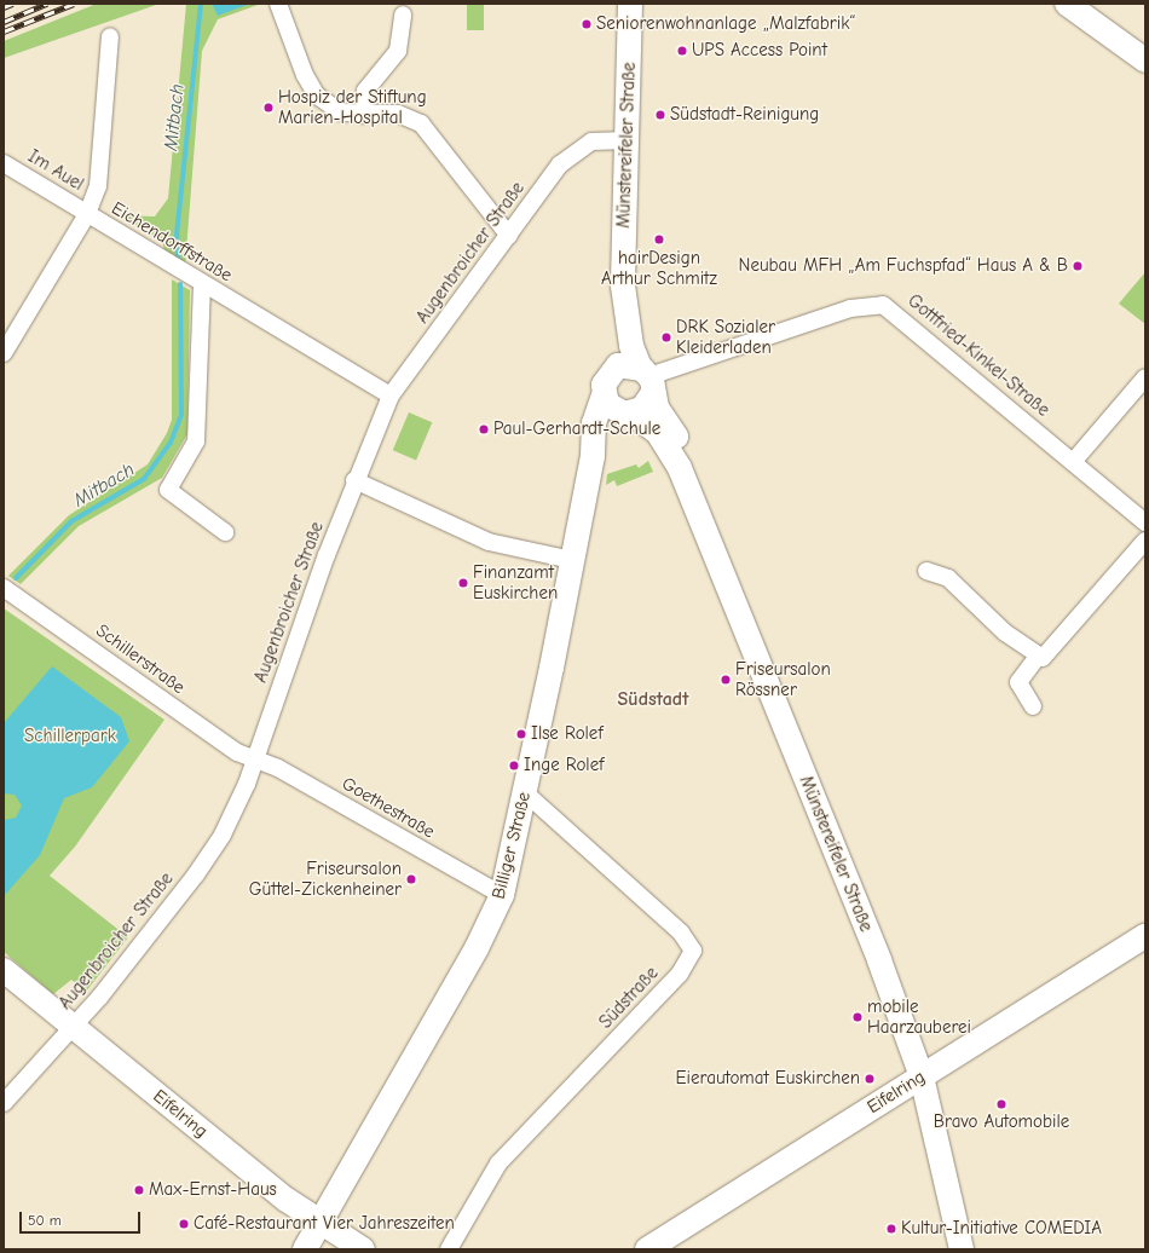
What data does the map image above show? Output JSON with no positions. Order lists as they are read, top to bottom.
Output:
{
  "streets": {
    "street": [
      "Münstereifeler Straße",
      "Im Auel",
      "Eichendorffstraße",
      "Augenbroicher Straße",
      "Gottfried-Kinkel-Straße",
      "Schillerstraße",
      "Goethestraße",
      "Billiger Straße",
      "Südstraße",
      "Eifelring"
    ]
  },
  "crossings": [
    ["Münstereifeler Straße", "Augenbroicher Straße"],
    ["Münstereifeler Straße", "Gottfried-Kinkel-Straße"],
    ["Münstereifeler Straße", "Billiger Straße"],
    ["Münstereifeler Straße", "Eifelring"],
    ["Im Auel", "Eichendorffstraße"],
    ["Eichendorffstraße", "Augenbroicher Straße"],
    ["Augenbroicher Straße", "Schillerstraße"],
    ["Augenbroicher Straße", "Goethestraße"],
    ["Augenbroicher Straße", "Eifelring"],
    ["Gottfried-Kinkel-Straße", "Billiger Straße"],
    ["Schillerstraße", "Goethestraße"],
    ["Goethestraße", "Billiger Straße"],
    ["Billiger Straße", "Südstraße"],
    ["Billiger Straße", "Eifelring"]
  ],
  "districts": ["Südstadt"],
  "water": ["Mitbach"],
  "parks": ["Schillerpark"],
  "places": [
    "Seniorenwohnanlage „Malzfabrik“",
    "UPS Access Point",
    "Hospiz der Stiftung Marien-Hospital",
    "Südstadt-Reinigung",
    "hairDesign Arthur Schmitz",
    "Neubau MFH „Am Fuchspfad“ Haus A & B",
    "DRK Sozialer Kleiderladen",
    "Paul-Gerhardt-Schule",
    "Finanzamt Euskirchen",
    "Friseursalon Rössner",
    "Ilse Rolef",
    "Inge Rolef",
    "Friseursalon Güttel-Zickenheiner",
    "mobile Haarzauberei",
    "Eierautomat Euskirchen",
    "Bravo Automobile",
    "Max-Ernst-Haus",
    "Café-Restaurant Vier Jahreszeiten",
    "Kultur-Initiative COMEDIA"
  ],
  "scale_bar": "50 m"
}
